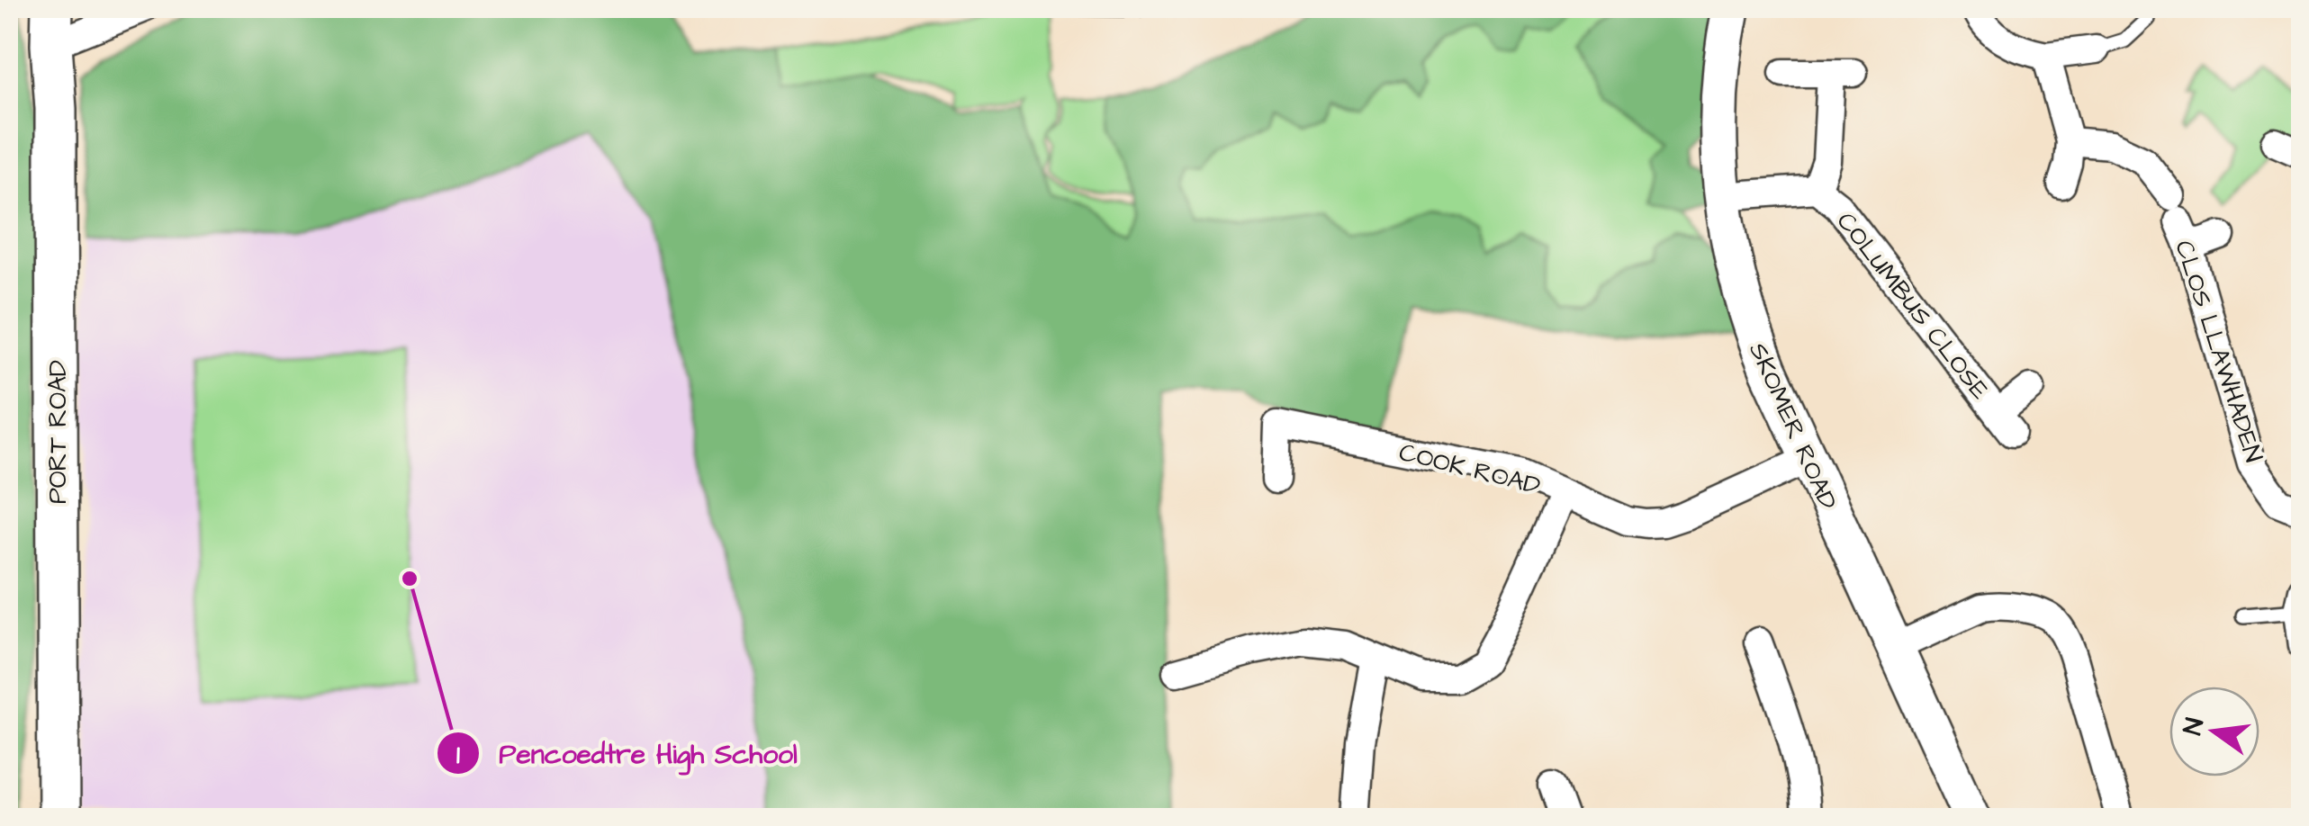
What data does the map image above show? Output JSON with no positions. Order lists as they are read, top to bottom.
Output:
{
  "streets": {
    "main road": ["PORT ROAD"],
    "street": [
      "COLUMBUS CLOSE",
      "CLOS LLAWHADEN",
      "SKOMER ROAD",
      "COOK ROAD"
    ]
  },
  "crossings": [
    ["COLUMBUS CLOSE", "SKOMER ROAD"],
    ["SKOMER ROAD", "COOK ROAD"]
  ],
  "places": ["Pencoedtre High School"],
  "north": "left"
}
